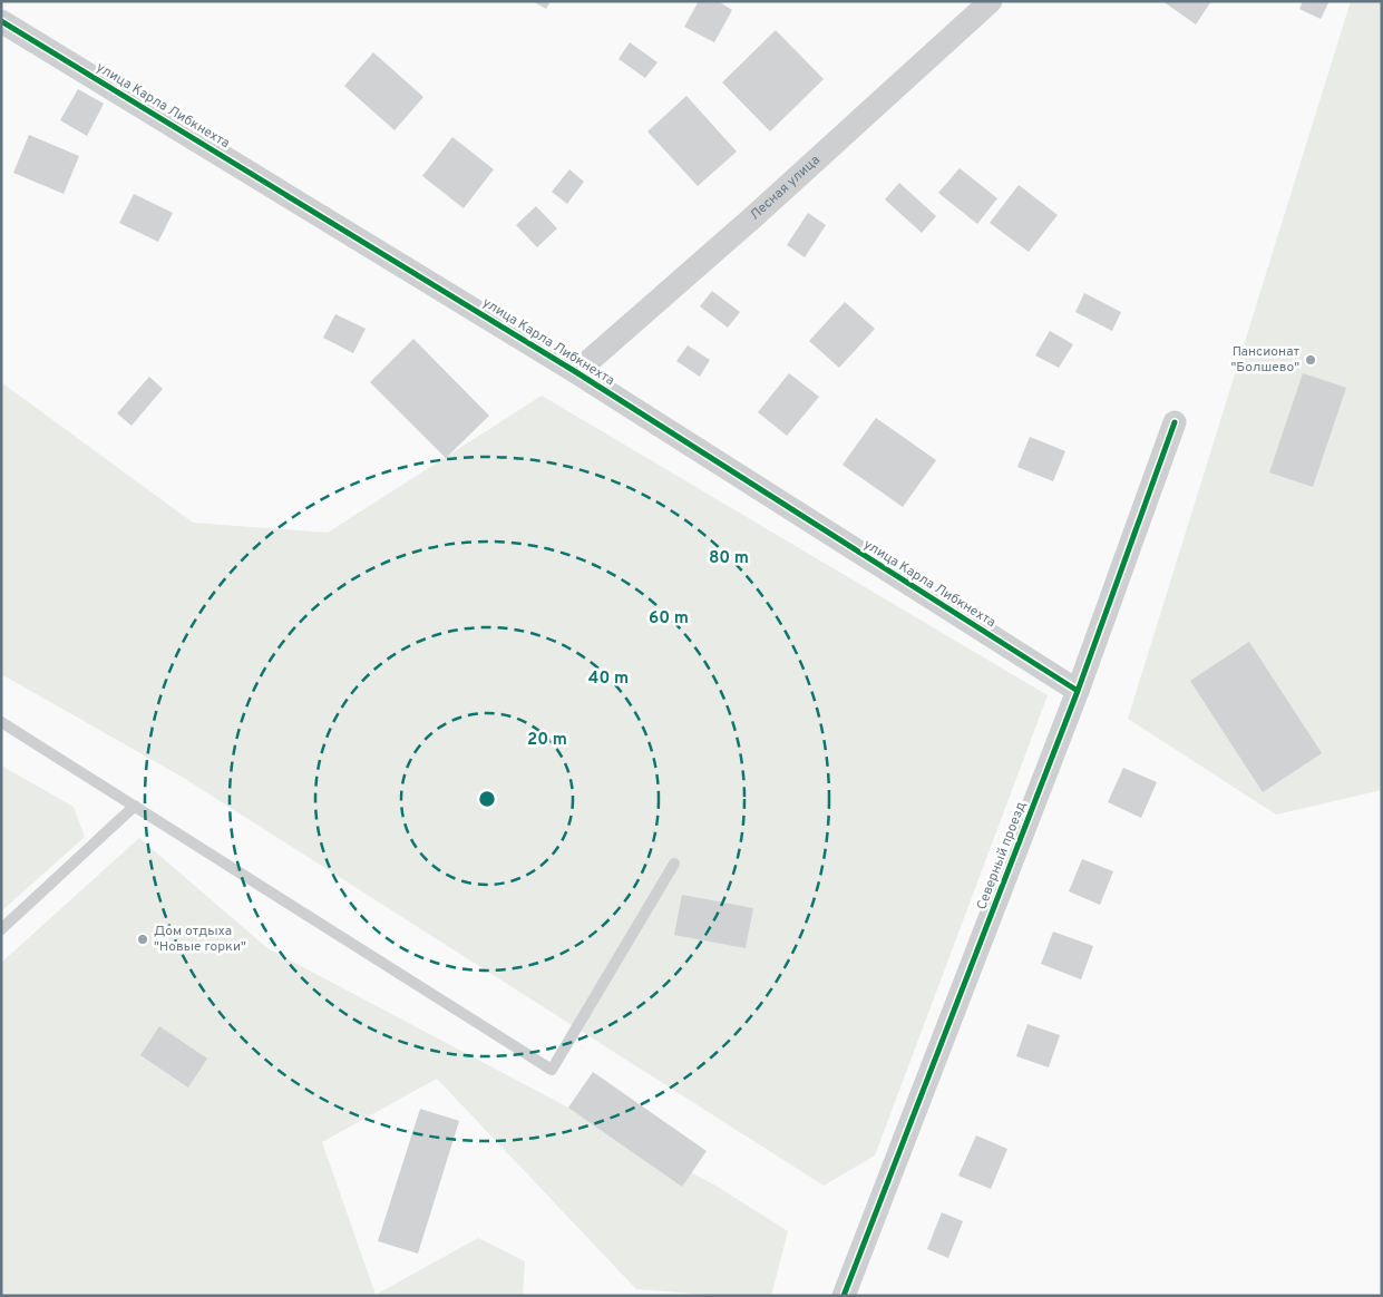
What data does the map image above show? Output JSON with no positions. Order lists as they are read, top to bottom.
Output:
{
  "streets": {
    "street": ["улица Карла Либкнехта", "Лесная улица", "Северный проезд"]
  },
  "crossings": [
    ["улица Карла Либкнехта", "Лесная улица"],
    ["улица Карла Либкнехта", "Северный проезд"]
  ],
  "places": ["Пансионат \"Болшево\"", "Дом отдыха \"Новые горки\""],
  "rings": [
    "80 m",
    "60 m",
    "40 m",
    "20 m"
  ]
}
